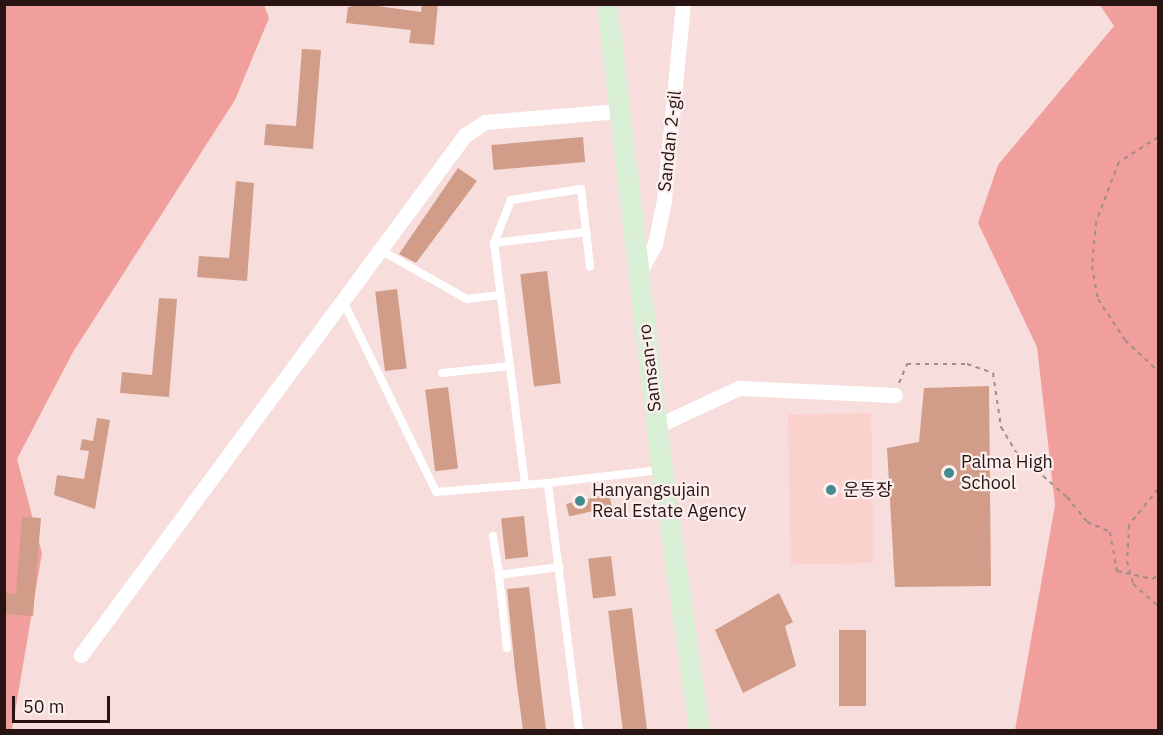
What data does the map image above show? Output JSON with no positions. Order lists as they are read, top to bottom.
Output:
{
  "streets": {
    "main road": ["Samsan-ro"],
    "street": ["Sandan 2-gil"]
  },
  "crossings": [
    ["Sandan 2-gil", "Samsan-ro"]
  ],
  "places": ["Palma High School", "운동장", "Hanyangsujain Real Estate Agency"],
  "scale_bar": "50 m"
}
